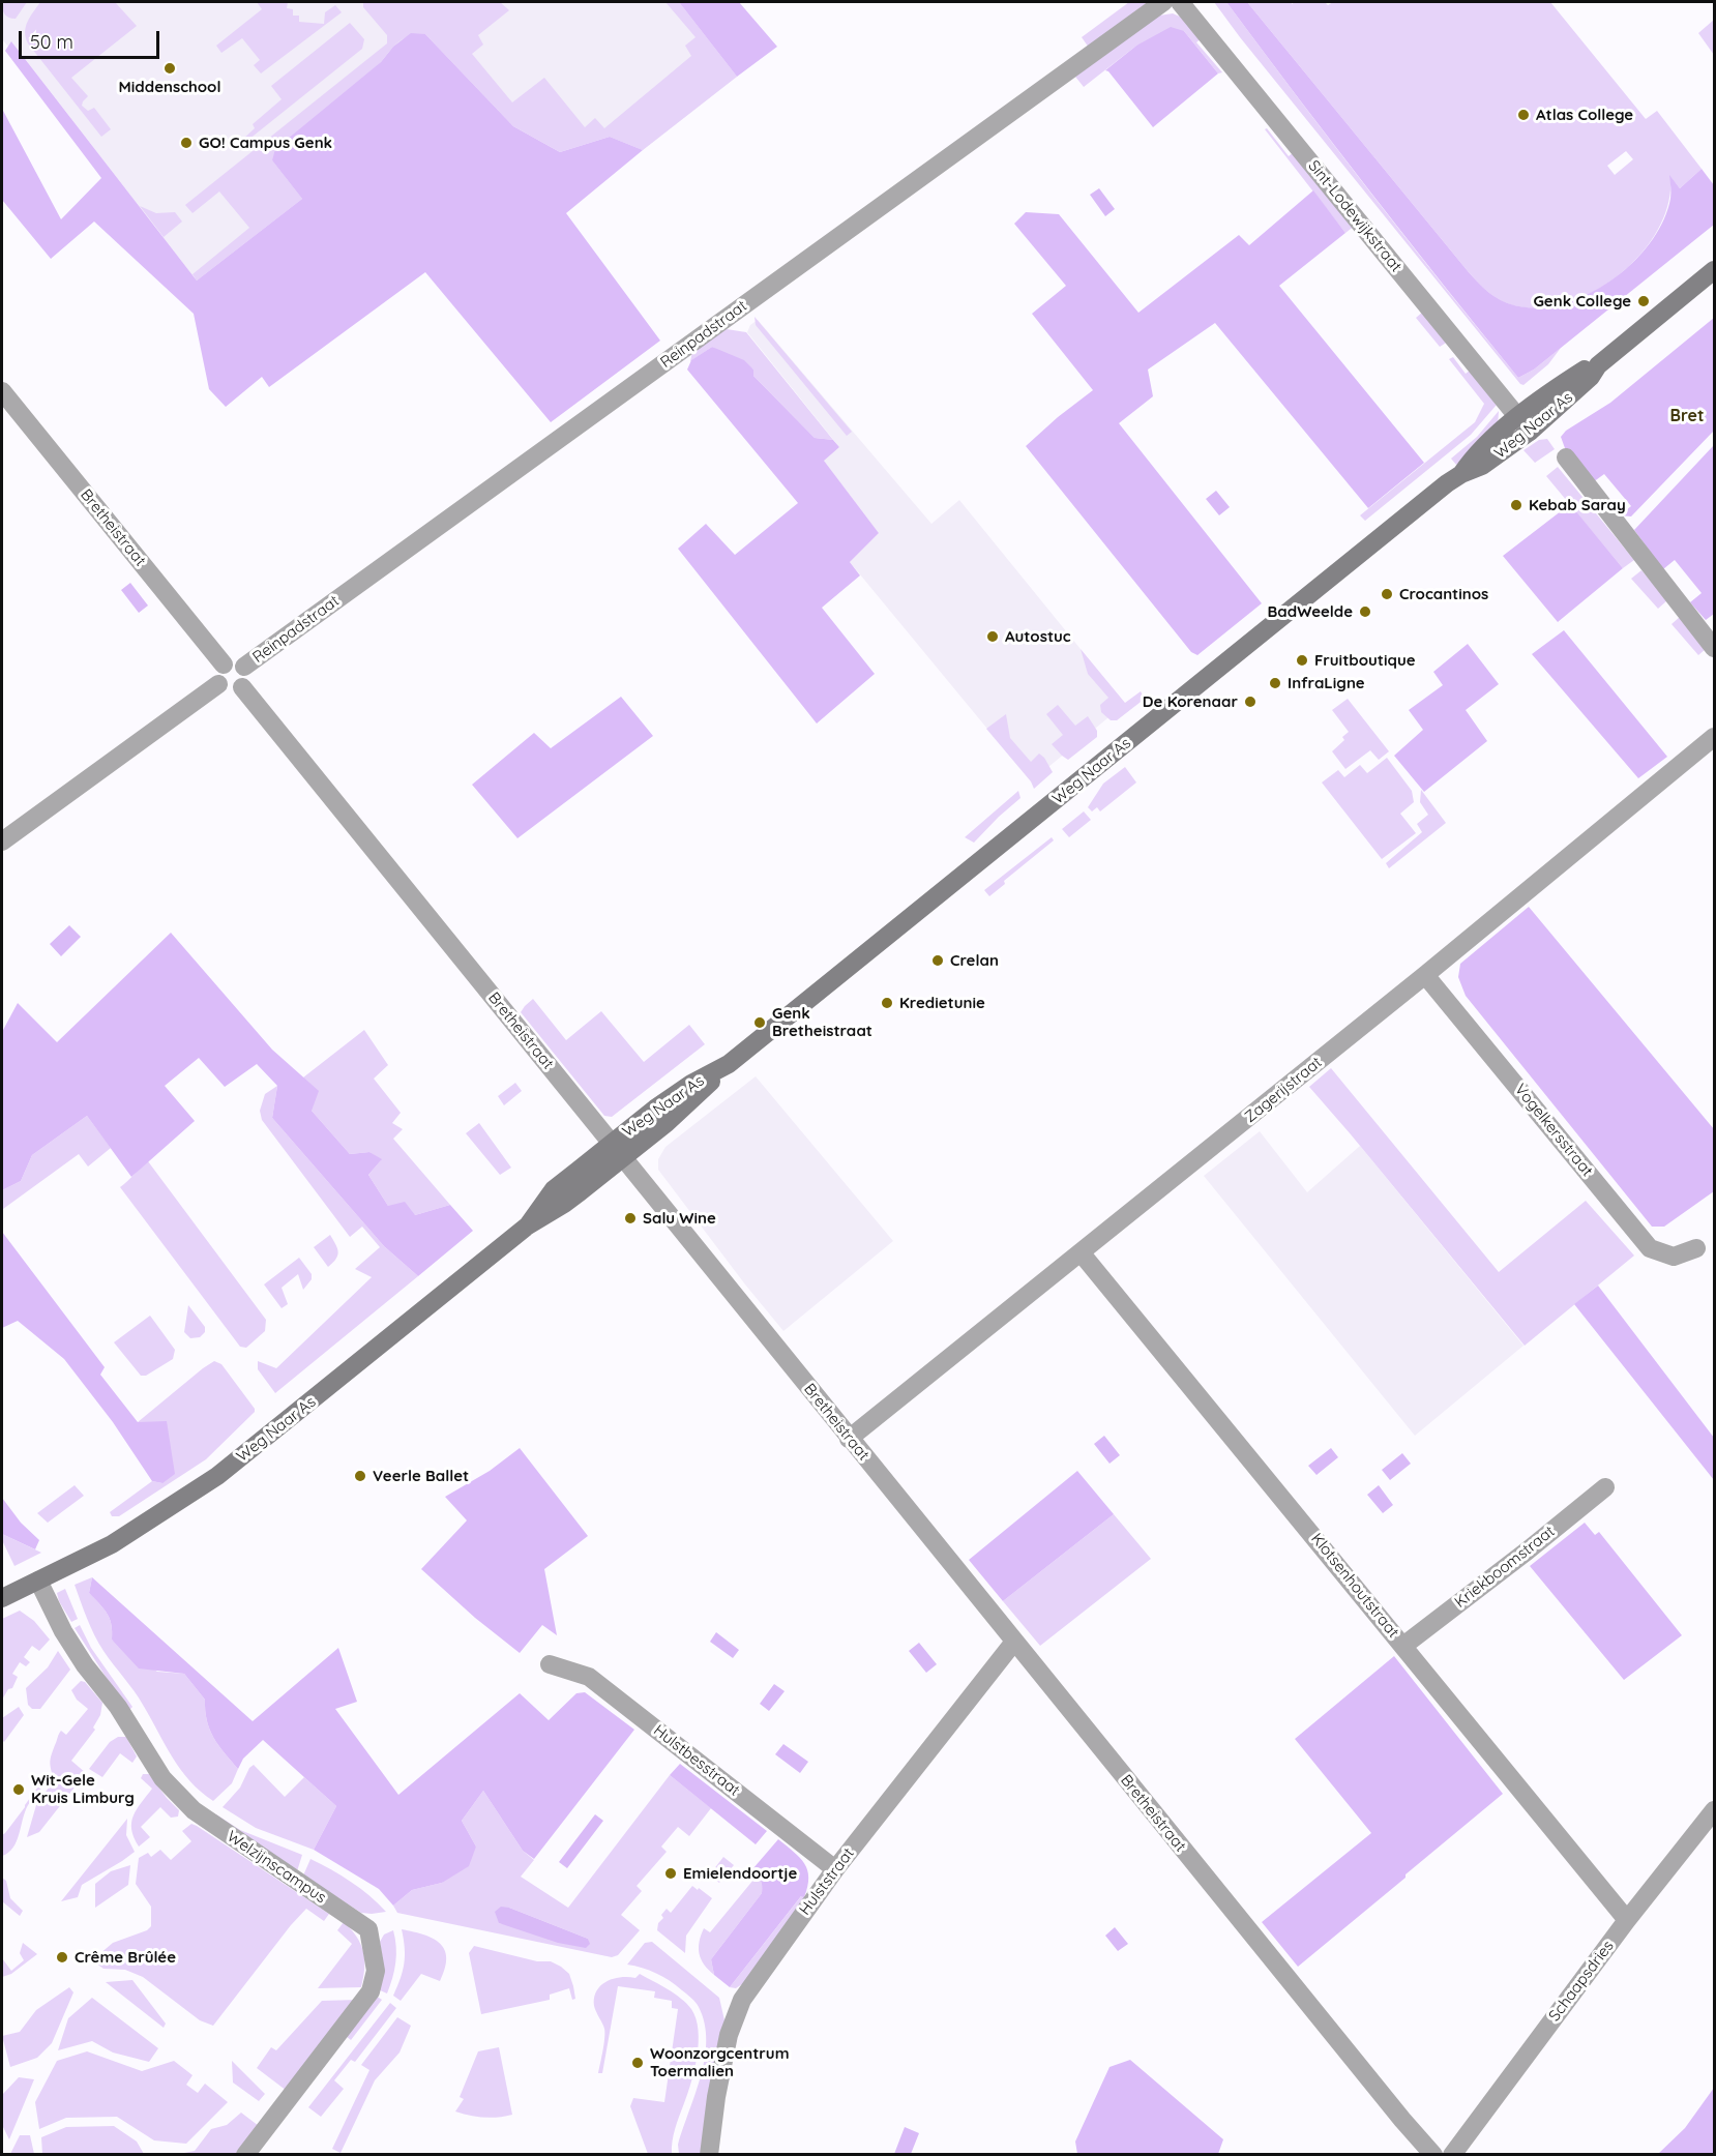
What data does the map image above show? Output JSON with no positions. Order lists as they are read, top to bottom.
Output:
{
  "streets": {
    "main road": ["Weg Naar As"],
    "street": [
      "Sint-Lodewijkstraat",
      "Reinpadstraat",
      "Bretheistraat",
      "Zagerijstraat",
      "Vogelkersstraat",
      "Kriekboomstraat",
      "Klotsenhoutstraat",
      "Hulstbesstraat",
      "Welzijnscampus",
      "Hulststraat",
      "Schaapsdries"
    ]
  },
  "crossings": [
    ["Sint-Lodewijkstraat", "Weg Naar As"],
    ["Reinpadstraat", "Bretheistraat"],
    ["Weg Naar As", "Bretheistraat"],
    ["Weg Naar As", "Welzijnscampus"],
    ["Bretheistraat", "Zagerijstraat"],
    ["Bretheistraat", "Hulststraat"],
    ["Zagerijstraat", "Vogelkersstraat"],
    ["Zagerijstraat", "Klotsenhoutstraat"],
    ["Kriekboomstraat", "Klotsenhoutstraat"],
    ["Klotsenhoutstraat", "Schaapsdries"],
    ["Hulstbesstraat", "Hulststraat"]
  ],
  "districts": ["Bret"],
  "places": [
    "Middenschool",
    "Atlas College",
    "GO! Campus Genk",
    "Genk College",
    "Kebab Saray",
    "Crocantinos",
    "BadWeelde",
    "Autostuc",
    "Fruitboutique",
    "InfraLigne",
    "De Korenaar",
    "Crelan",
    "Kredietunie",
    "Genk Bretheistraat",
    "Salu Wine",
    "Veerle Ballet",
    "Wit-Gele Kruis Limburg",
    "Emielendoortje",
    "Crême Brûlée",
    "Woonzorgcentrum Toermalien"
  ],
  "scale_bar": "50 m"
}
